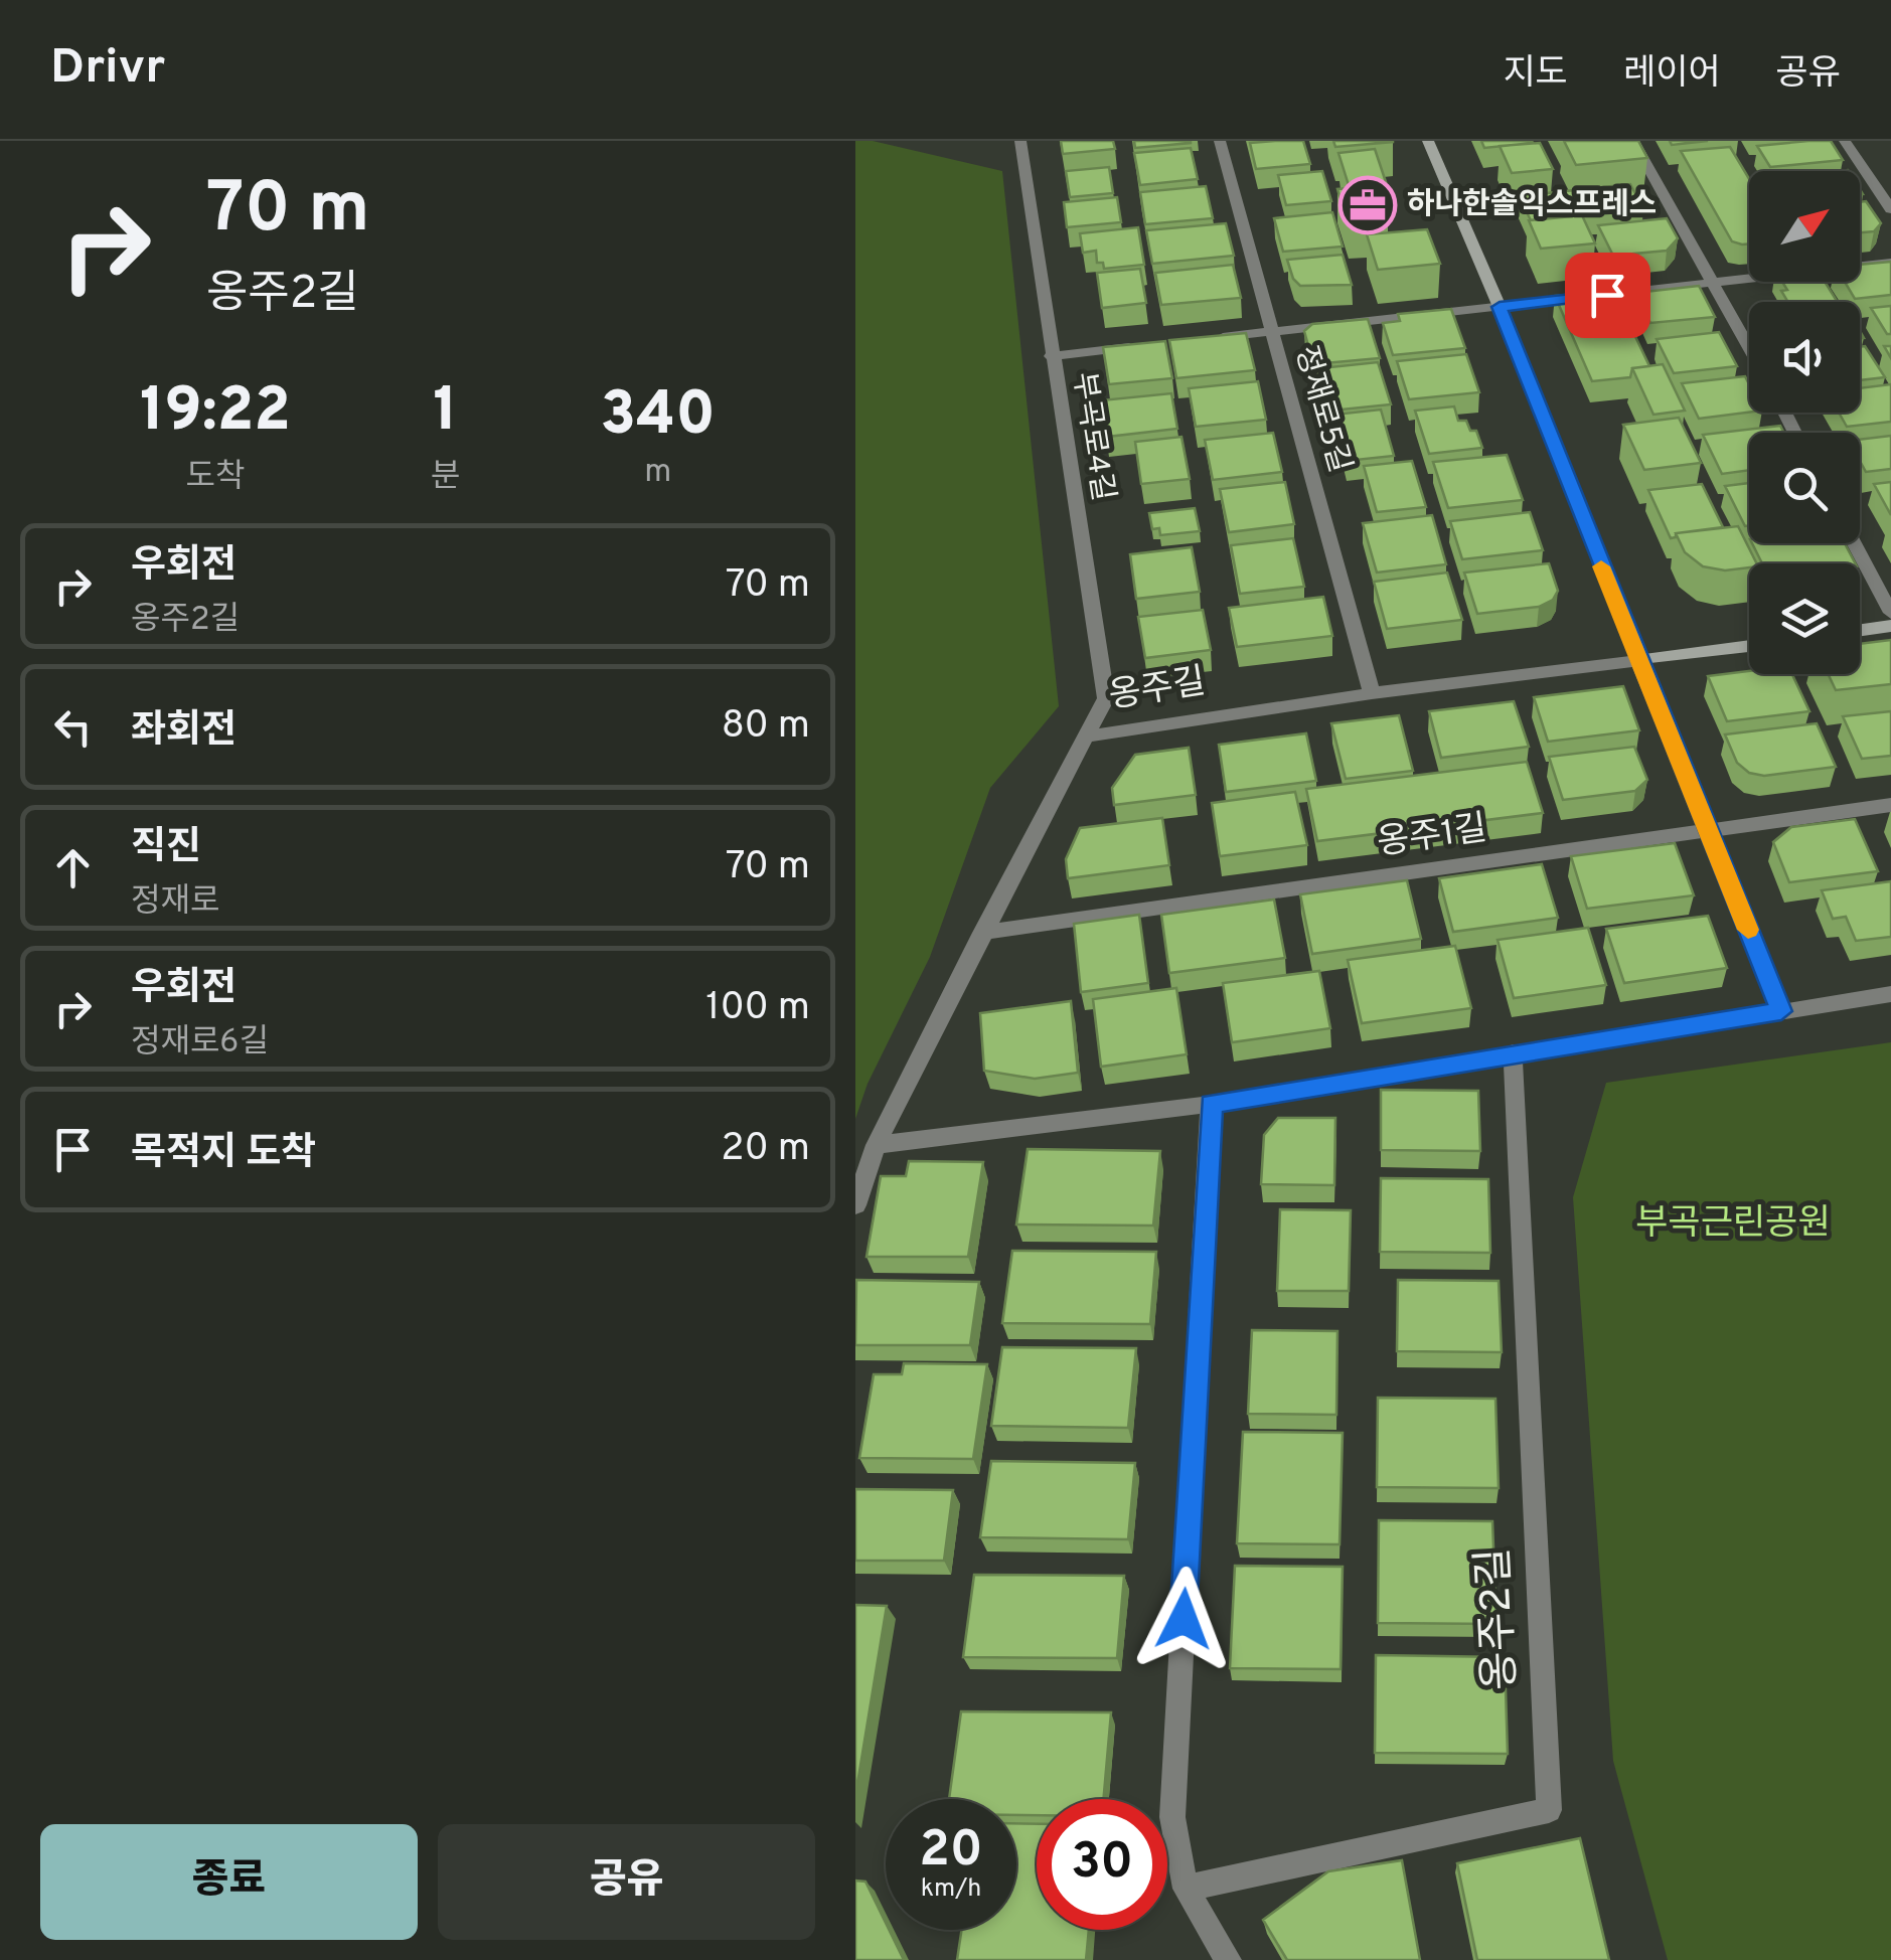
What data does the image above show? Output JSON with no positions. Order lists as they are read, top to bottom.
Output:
{
  "streets": {
    "street": [
      "정재로5길",
      "부곡로4길",
      "옹주길",
      "옹주1길",
      "옹주2길"
    ]
  },
  "crossings": [
    ["정재로5길", "옹주길"],
    ["부곡로4길", "옹주길"],
    ["옹주길", "옹주1길"]
  ],
  "parks": ["부곡근린공원"],
  "places": {
    "office": ["하나한솔익스프레스"]
  },
  "north": "top right",
  "page": {
    "header": "Drivr",
    "nav": ["지도", "레이어", "공유"],
    "turn": ["70 m", "옹주2길"],
    "eta": [
      "19:22",
      "도착",
      "1",
      "분",
      "340",
      "m"
    ],
    "list": [
      {
        "name": "우회전",
        "note": "옹주2길",
        "value": "70 m"
      },
      {
        "name": "좌회전",
        "value": "80 m"
      },
      {
        "name": "직진",
        "note": "정재로",
        "value": "70 m"
      },
      {
        "name": "우회전",
        "note": "정재로6길",
        "value": "100 m"
      },
      {
        "name": "목적지 도착",
        "value": "20 m"
      }
    ],
    "speed": "20 km/h",
    "limit": "30",
    "buttons": ["종료", "공유"]
  }
}
